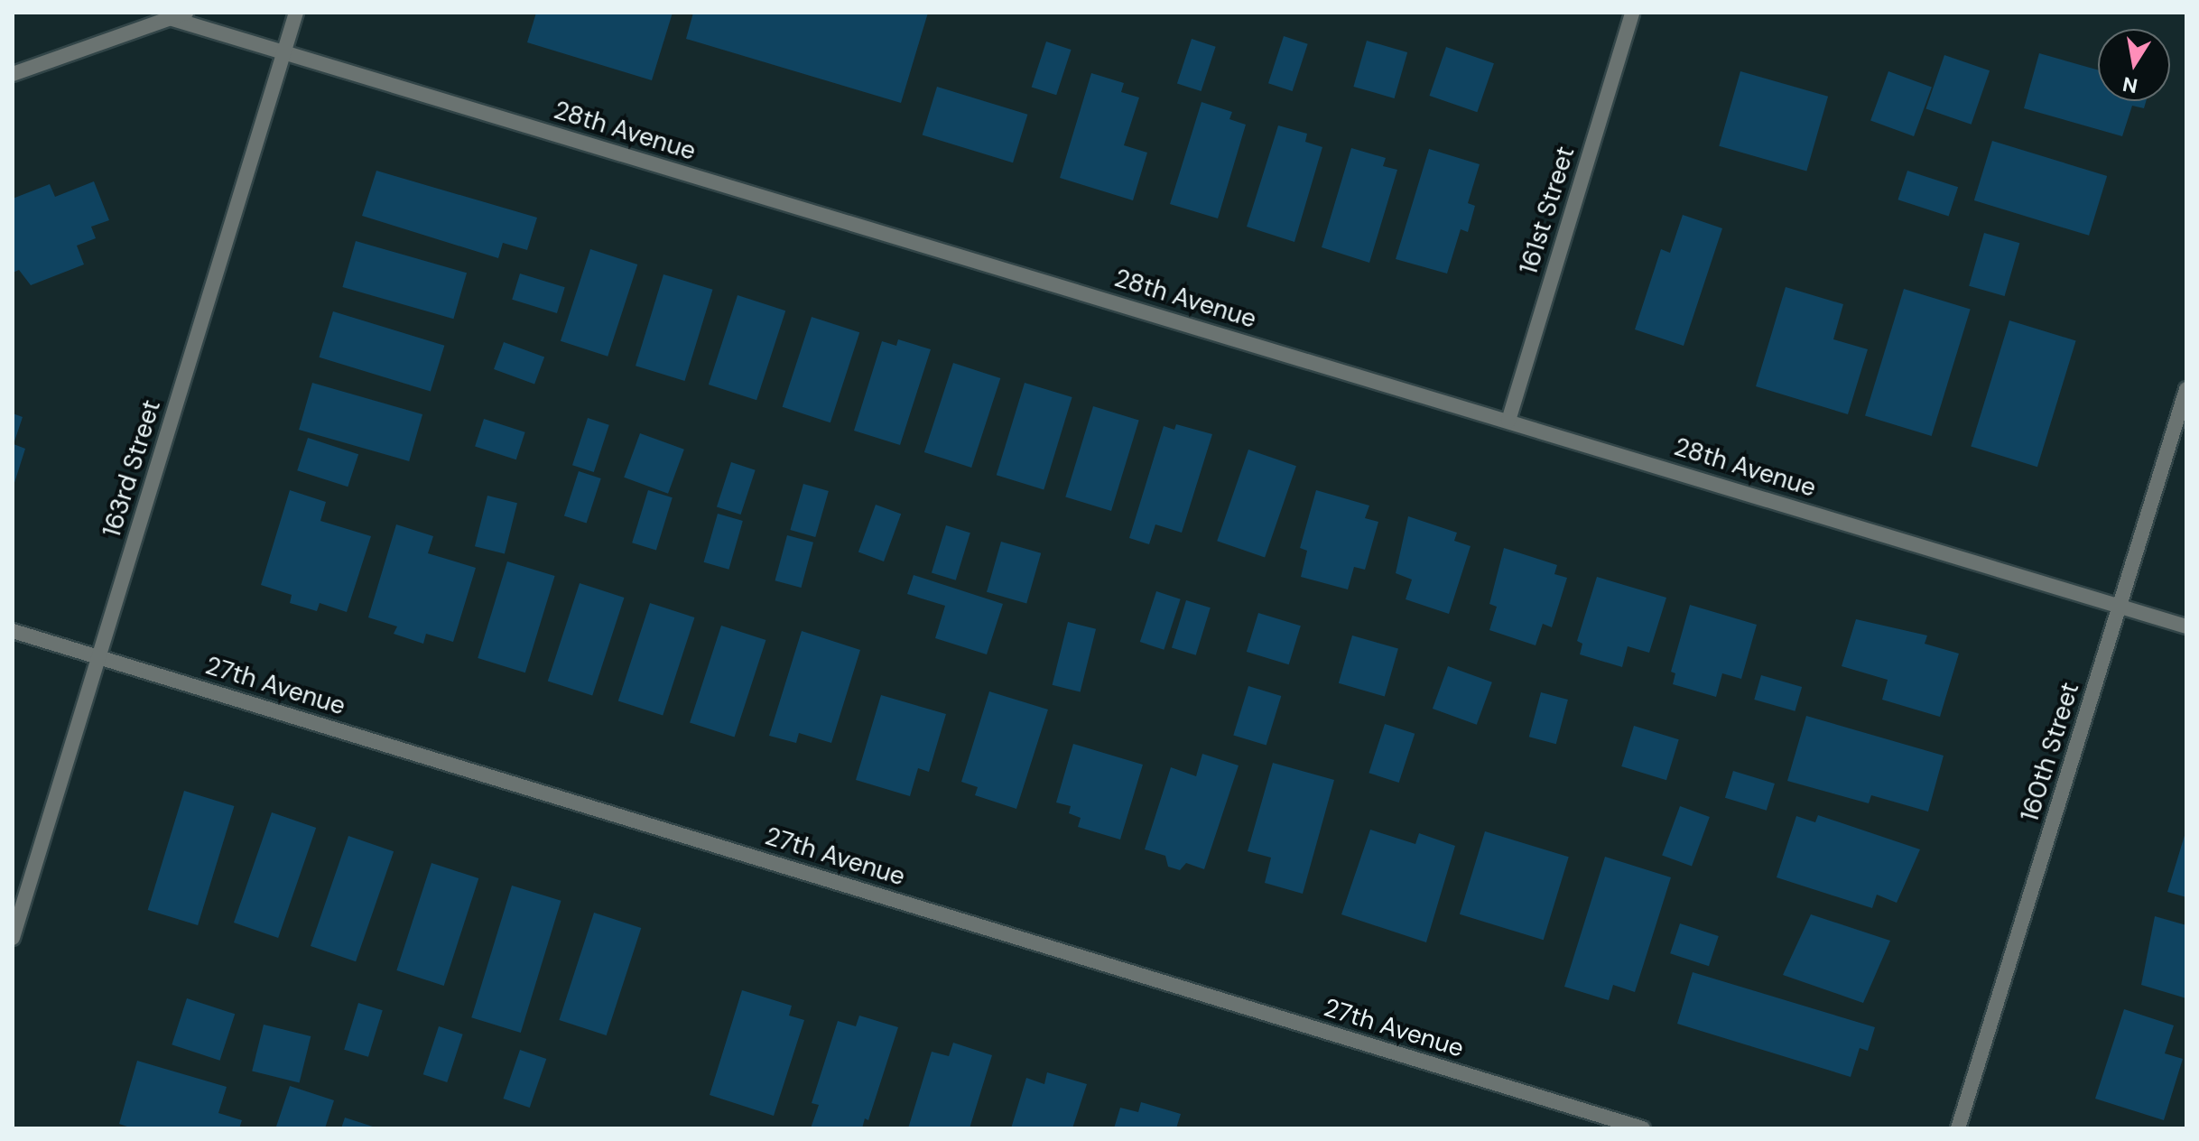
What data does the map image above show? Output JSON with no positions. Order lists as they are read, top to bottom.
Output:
{
  "streets": {
    "street": [
      "28th Avenue",
      "161st Street",
      "163rd Street",
      "27th Avenue",
      "160th Street"
    ]
  },
  "crossings": [
    ["28th Avenue", "161st Street"],
    ["28th Avenue", "163rd Street"],
    ["28th Avenue", "160th Street"],
    ["163rd Street", "27th Avenue"]
  ],
  "north": "bottom"
}
